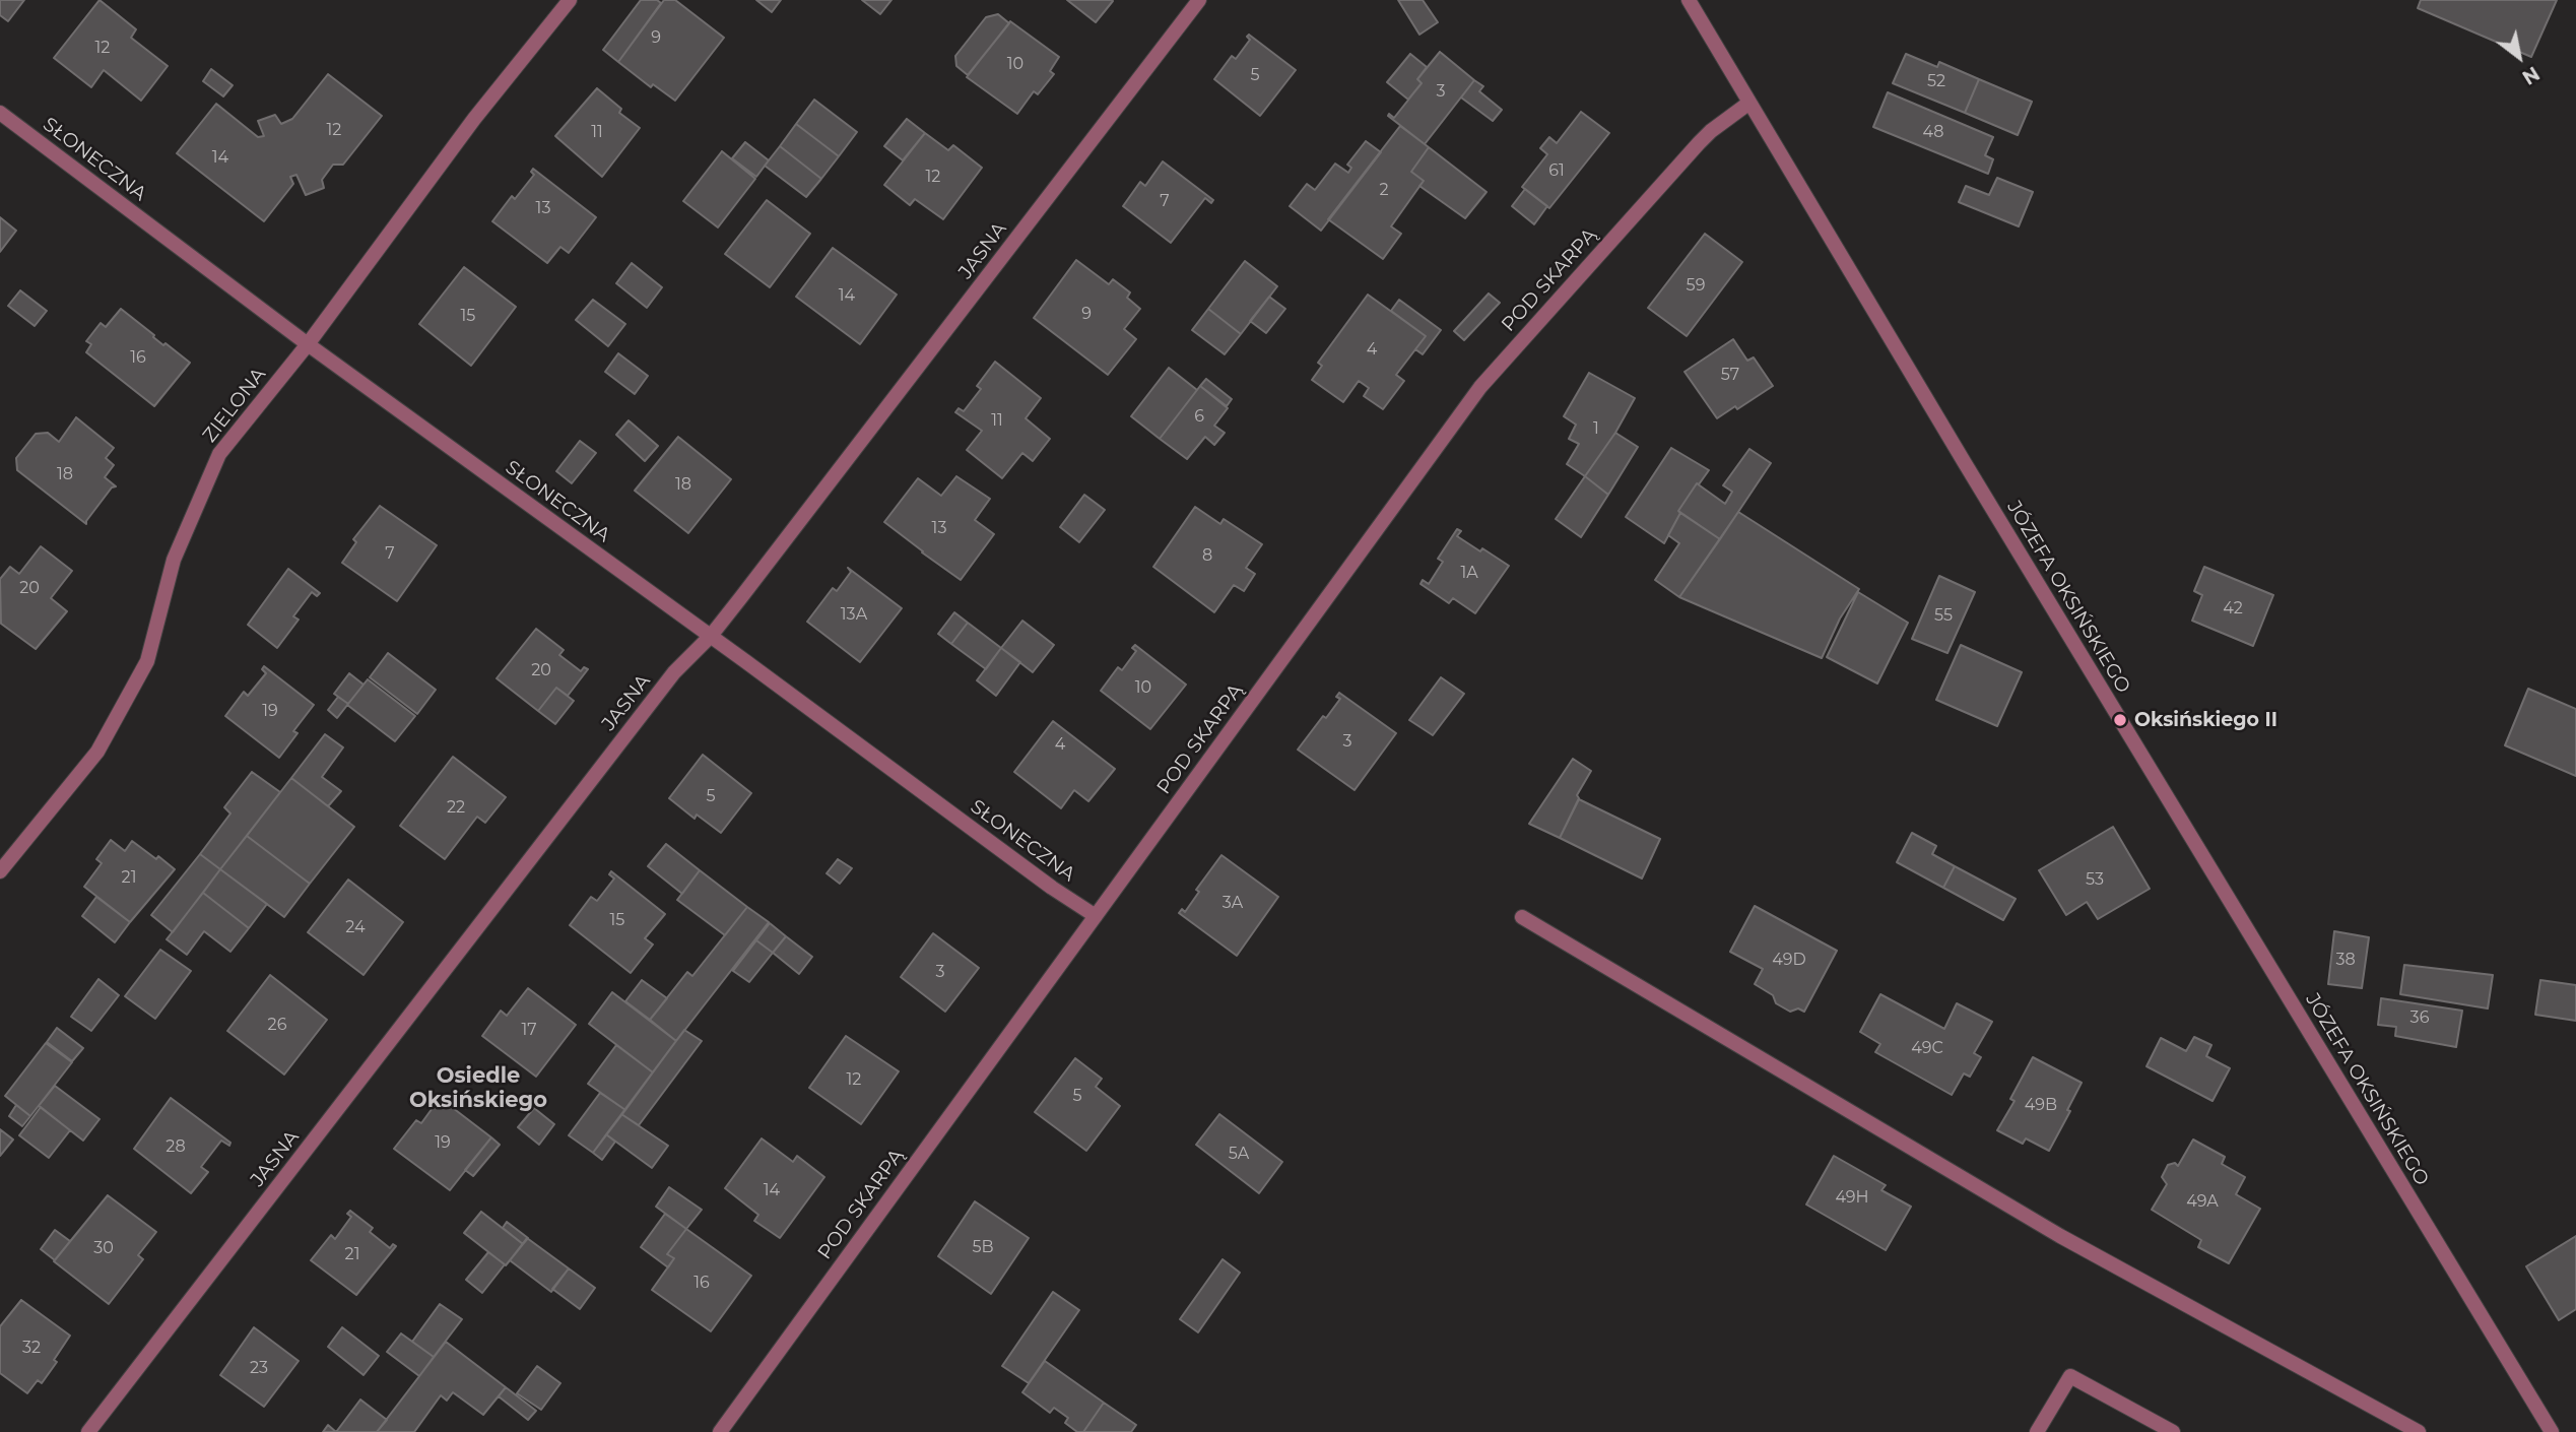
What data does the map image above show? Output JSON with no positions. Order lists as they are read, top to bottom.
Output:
{
  "streets": {
    "street": [
      "SŁONECZNA",
      "JASNA",
      "POD SKARPĄ",
      "ZIELONA",
      "JÓZEFA OKSIŃSKIEGO"
    ]
  },
  "crossings": [
    ["SŁONECZNA", "JASNA"],
    ["SŁONECZNA", "POD SKARPĄ"],
    ["SŁONECZNA", "ZIELONA"],
    ["POD SKARPĄ", "JÓZEFA OKSIŃSKIEGO"]
  ],
  "districts": ["Osiedle Oksińskiego"],
  "places": ["Oksińskiego II"],
  "house_numbers": [
    "9",
    "12",
    "10",
    "5",
    "52",
    "3",
    "12",
    "11",
    "48",
    "14",
    "61",
    "12",
    "2",
    "7",
    "13",
    "59",
    "14",
    "9",
    "15",
    "4",
    "16",
    "57",
    "6",
    "11",
    "1",
    "18",
    "18",
    "13",
    "7",
    "8",
    "1A",
    "20",
    "42",
    "13A",
    "55",
    "20",
    "10",
    "19",
    "3",
    "4",
    "5",
    "22",
    "21",
    "53",
    "3A",
    "15",
    "24",
    "49D",
    "38",
    "3",
    "36",
    "26",
    "17",
    "49C",
    "12",
    "5",
    "49B",
    "19",
    "28",
    "5A",
    "14",
    "49H",
    "49A",
    "5B",
    "30",
    "21",
    "16",
    "32",
    "23"
  ],
  "north": "bottom right"
}
